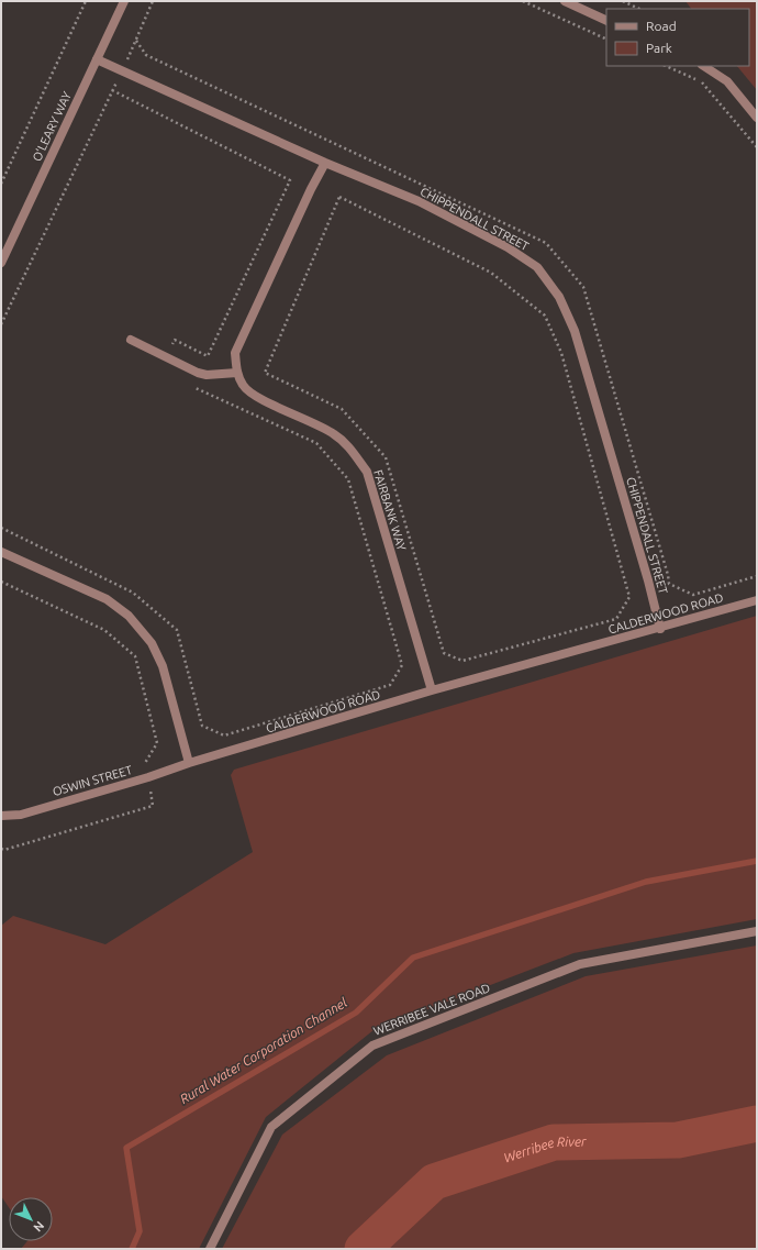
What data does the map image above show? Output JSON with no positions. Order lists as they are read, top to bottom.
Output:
{
  "streets": {
    "street": [
      "O'LEARY WAY",
      "CHIPPENDALL STREET",
      "FAIRBANK WAY",
      "CALDERWOOD ROAD",
      "OSWIN STREET",
      "WERRIBEE VALE ROAD"
    ]
  },
  "crossings": [
    ["O'LEARY WAY", "CHIPPENDALL STREET"],
    ["CHIPPENDALL STREET", "FAIRBANK WAY"],
    ["CHIPPENDALL STREET", "CALDERWOOD ROAD"],
    ["FAIRBANK WAY", "CALDERWOOD ROAD"],
    ["CALDERWOOD ROAD", "OSWIN STREET"]
  ],
  "water": ["Rural Water Corporation Channel", "Werribee River"],
  "legend": ["Road", "Park"],
  "north": "bottom right"
}
